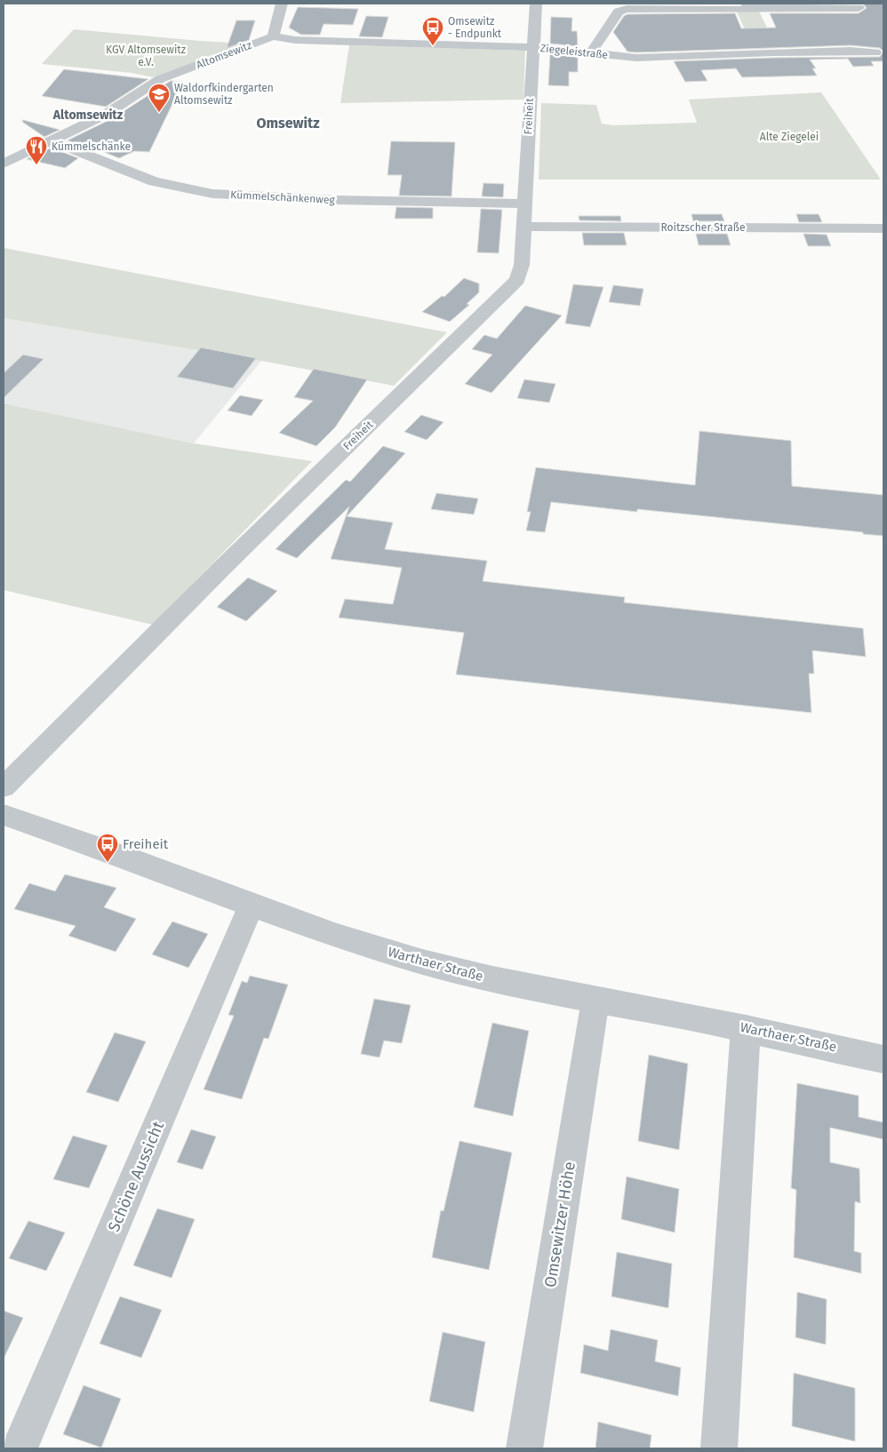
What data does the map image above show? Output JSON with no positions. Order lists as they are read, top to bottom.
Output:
{
  "streets": {
    "street": [
      "Ziegeleistraße",
      "Altomsewitz",
      "Freiheit",
      "Kümmelschänkenweg",
      "Roitzscher Straße",
      "Warthaer Straße",
      "Schöne Aussicht",
      "Omsewitzer Höhe"
    ]
  },
  "crossings": [
    ["Ziegeleistraße", "Altomsewitz"],
    ["Ziegeleistraße", "Freiheit"],
    ["Altomsewitz", "Kümmelschänkenweg"],
    ["Freiheit", "Kümmelschänkenweg"],
    ["Freiheit", "Roitzscher Straße"],
    ["Warthaer Straße", "Schöne Aussicht"],
    ["Warthaer Straße", "Omsewitzer Höhe"]
  ],
  "districts": ["Altomsewitz", "Omsewitz"],
  "parks": ["KGV Altomsewitz e.V.", "Alte Ziegelei"],
  "places": {
    "bus stop": ["Omsewitz - Endpunkt", "Freiheit"],
    "school or university": ["Waldorfkindergarten Altomsewitz"],
    "restaurant": ["Kümmelschänke"]
  }
}
